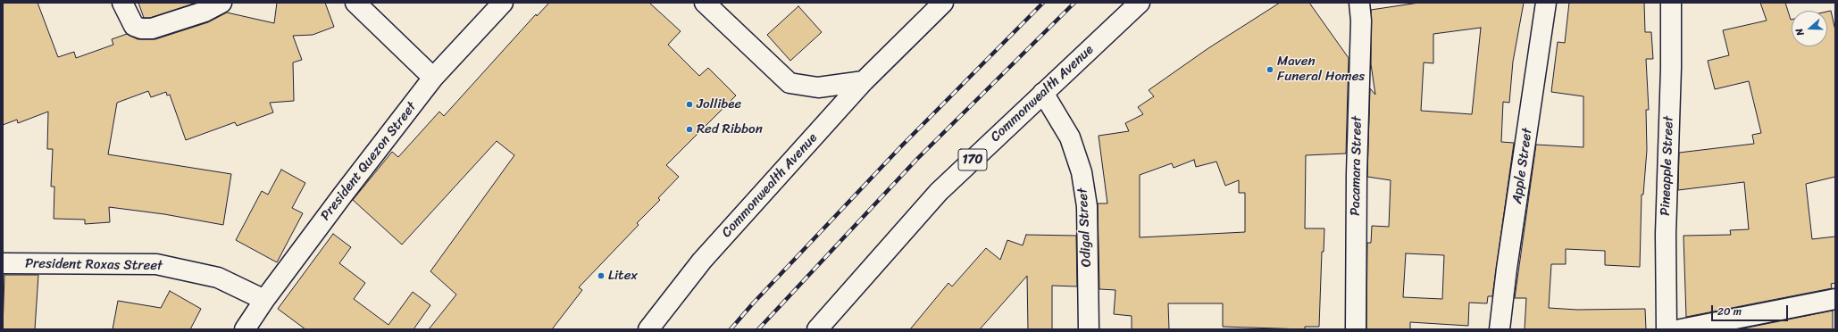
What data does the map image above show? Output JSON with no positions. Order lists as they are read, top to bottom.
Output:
{
  "streets": {
    "street": [
      "Commonwealth Avenue",
      "170",
      "President Quezon Street",
      "Pacamara Street",
      "Apple Street",
      "Pineapple Street",
      "Odigal Street",
      "President Roxas Street"
    ]
  },
  "crossings": [
    ["Commonwealth Avenue", "Odigal Street"],
    ["President Quezon Street", "President Roxas Street"]
  ],
  "places": [
    "Maven Funeral Homes",
    "Jollibee",
    "Red Ribbon",
    "Litex"
  ],
  "scale_bar": "20 m",
  "north": "left"
}
